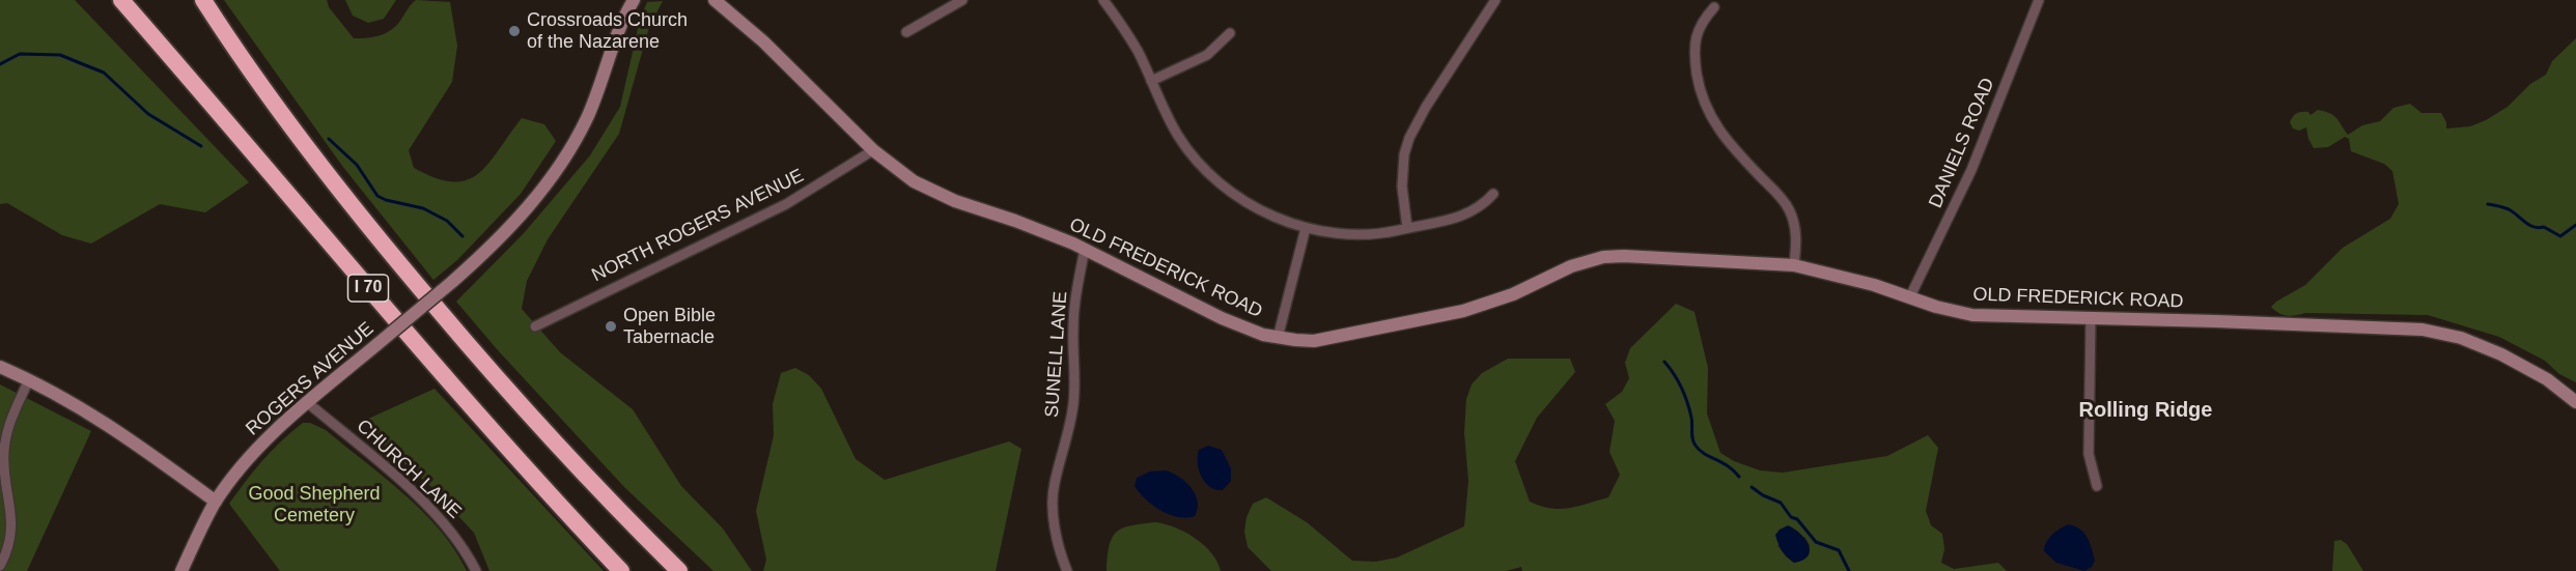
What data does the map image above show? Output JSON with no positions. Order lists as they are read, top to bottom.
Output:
{
  "streets": {
    "highway": ["I 70"],
    "street": [
      "DANIELS ROAD",
      "NORTH ROGERS AVENUE",
      "OLD FREDERICK ROAD",
      "SUNELL LANE",
      "ROGERS AVENUE",
      "CHURCH LANE"
    ]
  },
  "crossings": [
    ["DANIELS ROAD", "OLD FREDERICK ROAD"],
    ["NORTH ROGERS AVENUE", "OLD FREDERICK ROAD"],
    ["OLD FREDERICK ROAD", "SUNELL LANE"],
    ["ROGERS AVENUE", "CHURCH LANE"]
  ],
  "districts": ["Rolling Ridge"],
  "parks": ["Good Shepherd Cemetery"],
  "places": ["Crossroads Church of the Nazarene", "Open Bible Tabernacle"]
}
